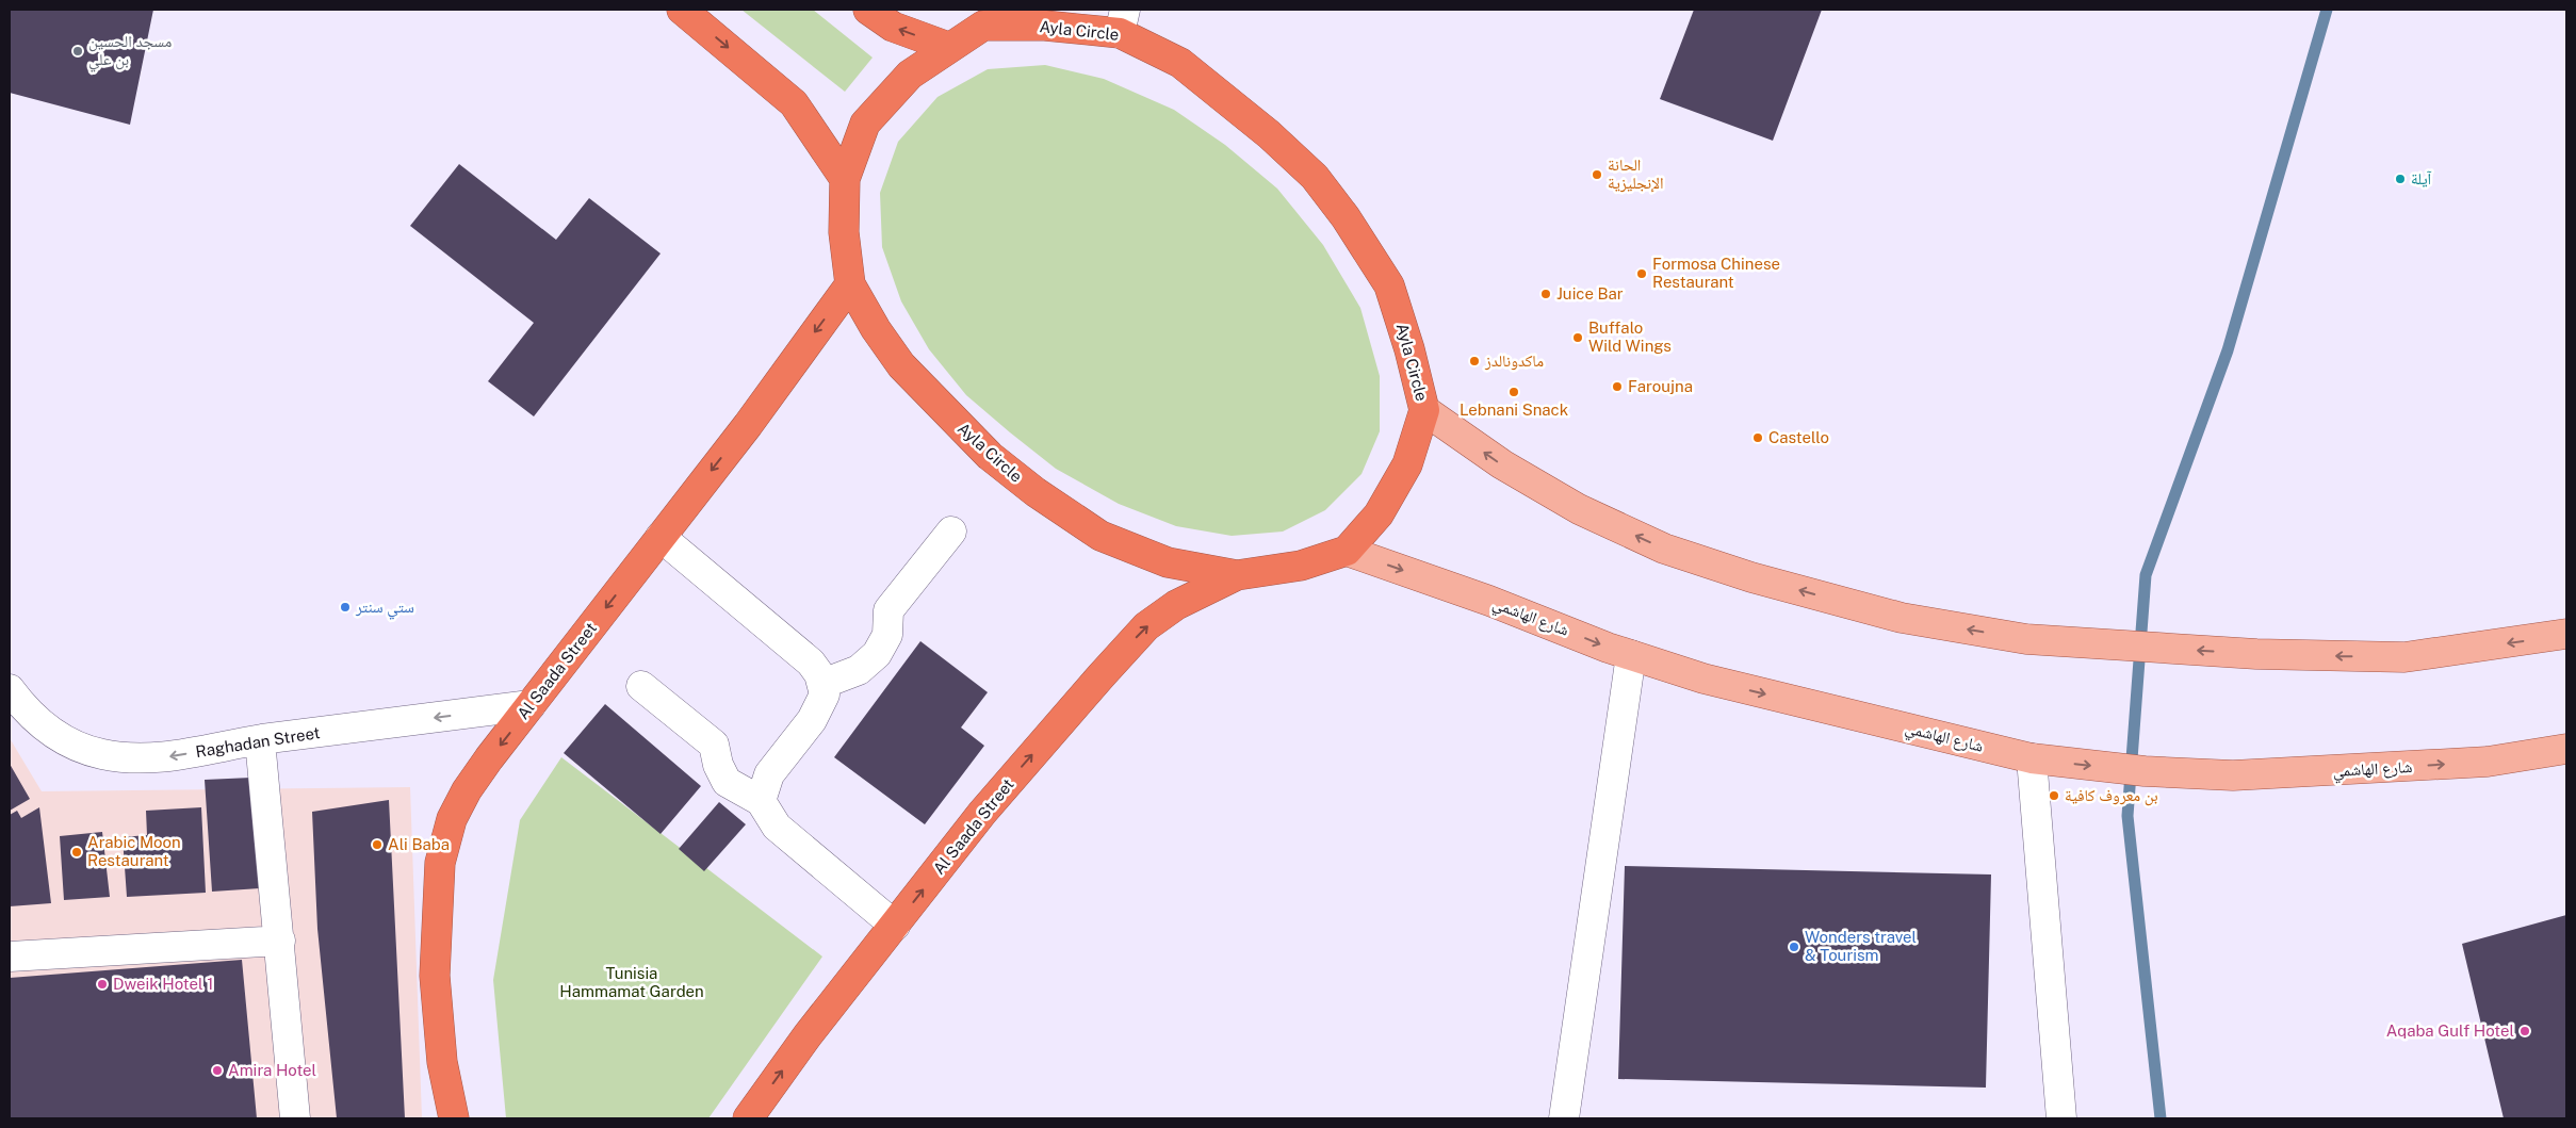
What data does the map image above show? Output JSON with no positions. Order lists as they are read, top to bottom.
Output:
{
  "streets": {
    "highway": ["Ayla Circle", "Al Saada Street"],
    "main road": ["شارع الهاشمي"],
    "street": ["Raghadan Street"]
  },
  "crossings": [
    ["Ayla Circle", "شارع الهاشمي"],
    ["Ayla Circle", "Al Saada Street"],
    ["Al Saada Street", "Raghadan Street"]
  ],
  "parks": ["Tunisia Hammamat Garden"],
  "places": [
    "مسجد الحسين بن علي",
    "الحانة الإنجليزية",
    "آيلة",
    "Formosa Chinese Restaurant",
    "Juice Bar",
    "Buffalo Wild Wings",
    "ماكدونالدز",
    "Faroujna",
    "Lebnani Snack",
    "Castello",
    "ستي سنتر",
    "بن معروف كافية",
    "Ali Baba",
    "Arabic Moon Restaurant",
    "Wonders travel & Tourism",
    "Dweik Hotel 1",
    "Aqaba Gulf Hotel",
    "Amira Hotel"
  ]
}
